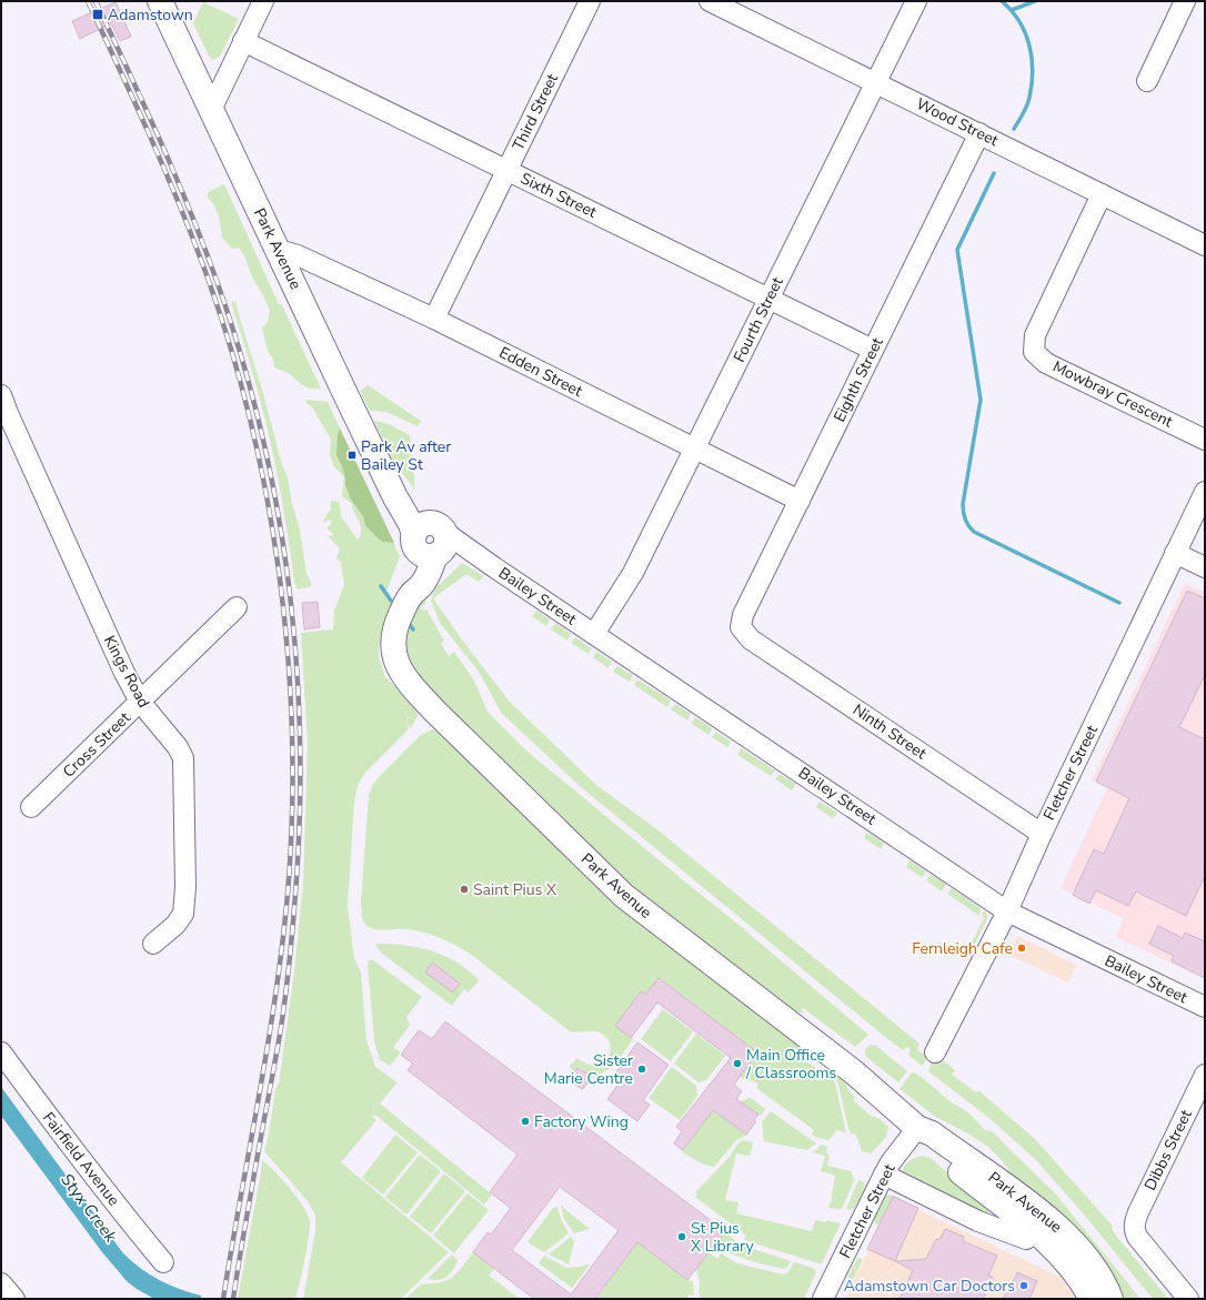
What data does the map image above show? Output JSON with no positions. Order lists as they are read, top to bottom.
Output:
{
  "streets": {
    "main road": ["Park Avenue"],
    "street": [
      "Third Street",
      "Wood Street",
      "Sixth Street",
      "Fourth Street",
      "Edden Street",
      "Eighth Street",
      "Mowbray Crescent",
      "Bailey Street",
      "Kings Road",
      "Ninth Street",
      "Cross Street",
      "Fletcher Street",
      "Dibbs Street",
      "Fairfield Avenue"
    ]
  },
  "crossings": [
    ["Third Street", "Sixth Street"],
    ["Third Street", "Edden Street"],
    ["Wood Street", "Fourth Street"],
    ["Wood Street", "Eighth Street"],
    ["Wood Street", "Mowbray Crescent"],
    ["Sixth Street", "Fourth Street"],
    ["Sixth Street", "Eighth Street"],
    ["Park Avenue", "Edden Street"],
    ["Park Avenue", "Bailey Street"],
    ["Park Avenue", "Fletcher Street"],
    ["Fourth Street", "Edden Street"],
    ["Fourth Street", "Bailey Street"],
    ["Edden Street", "Eighth Street"],
    ["Eighth Street", "Ninth Street"],
    ["Bailey Street", "Fletcher Street"],
    ["Kings Road", "Cross Street"],
    ["Ninth Street", "Fletcher Street"]
  ],
  "water": ["Styx Creek"],
  "places": {
    "transit": ["Adamstown", "Park Av after Bailey St"],
    "other": [
      "Saint Pius X",
      "Fernleigh Cafe",
      "Main Office / Classrooms",
      "Sister Marie Centre",
      "Factory Wing",
      "St Pius X Library",
      "Adamstown Car Doctors"
    ]
  }
}
